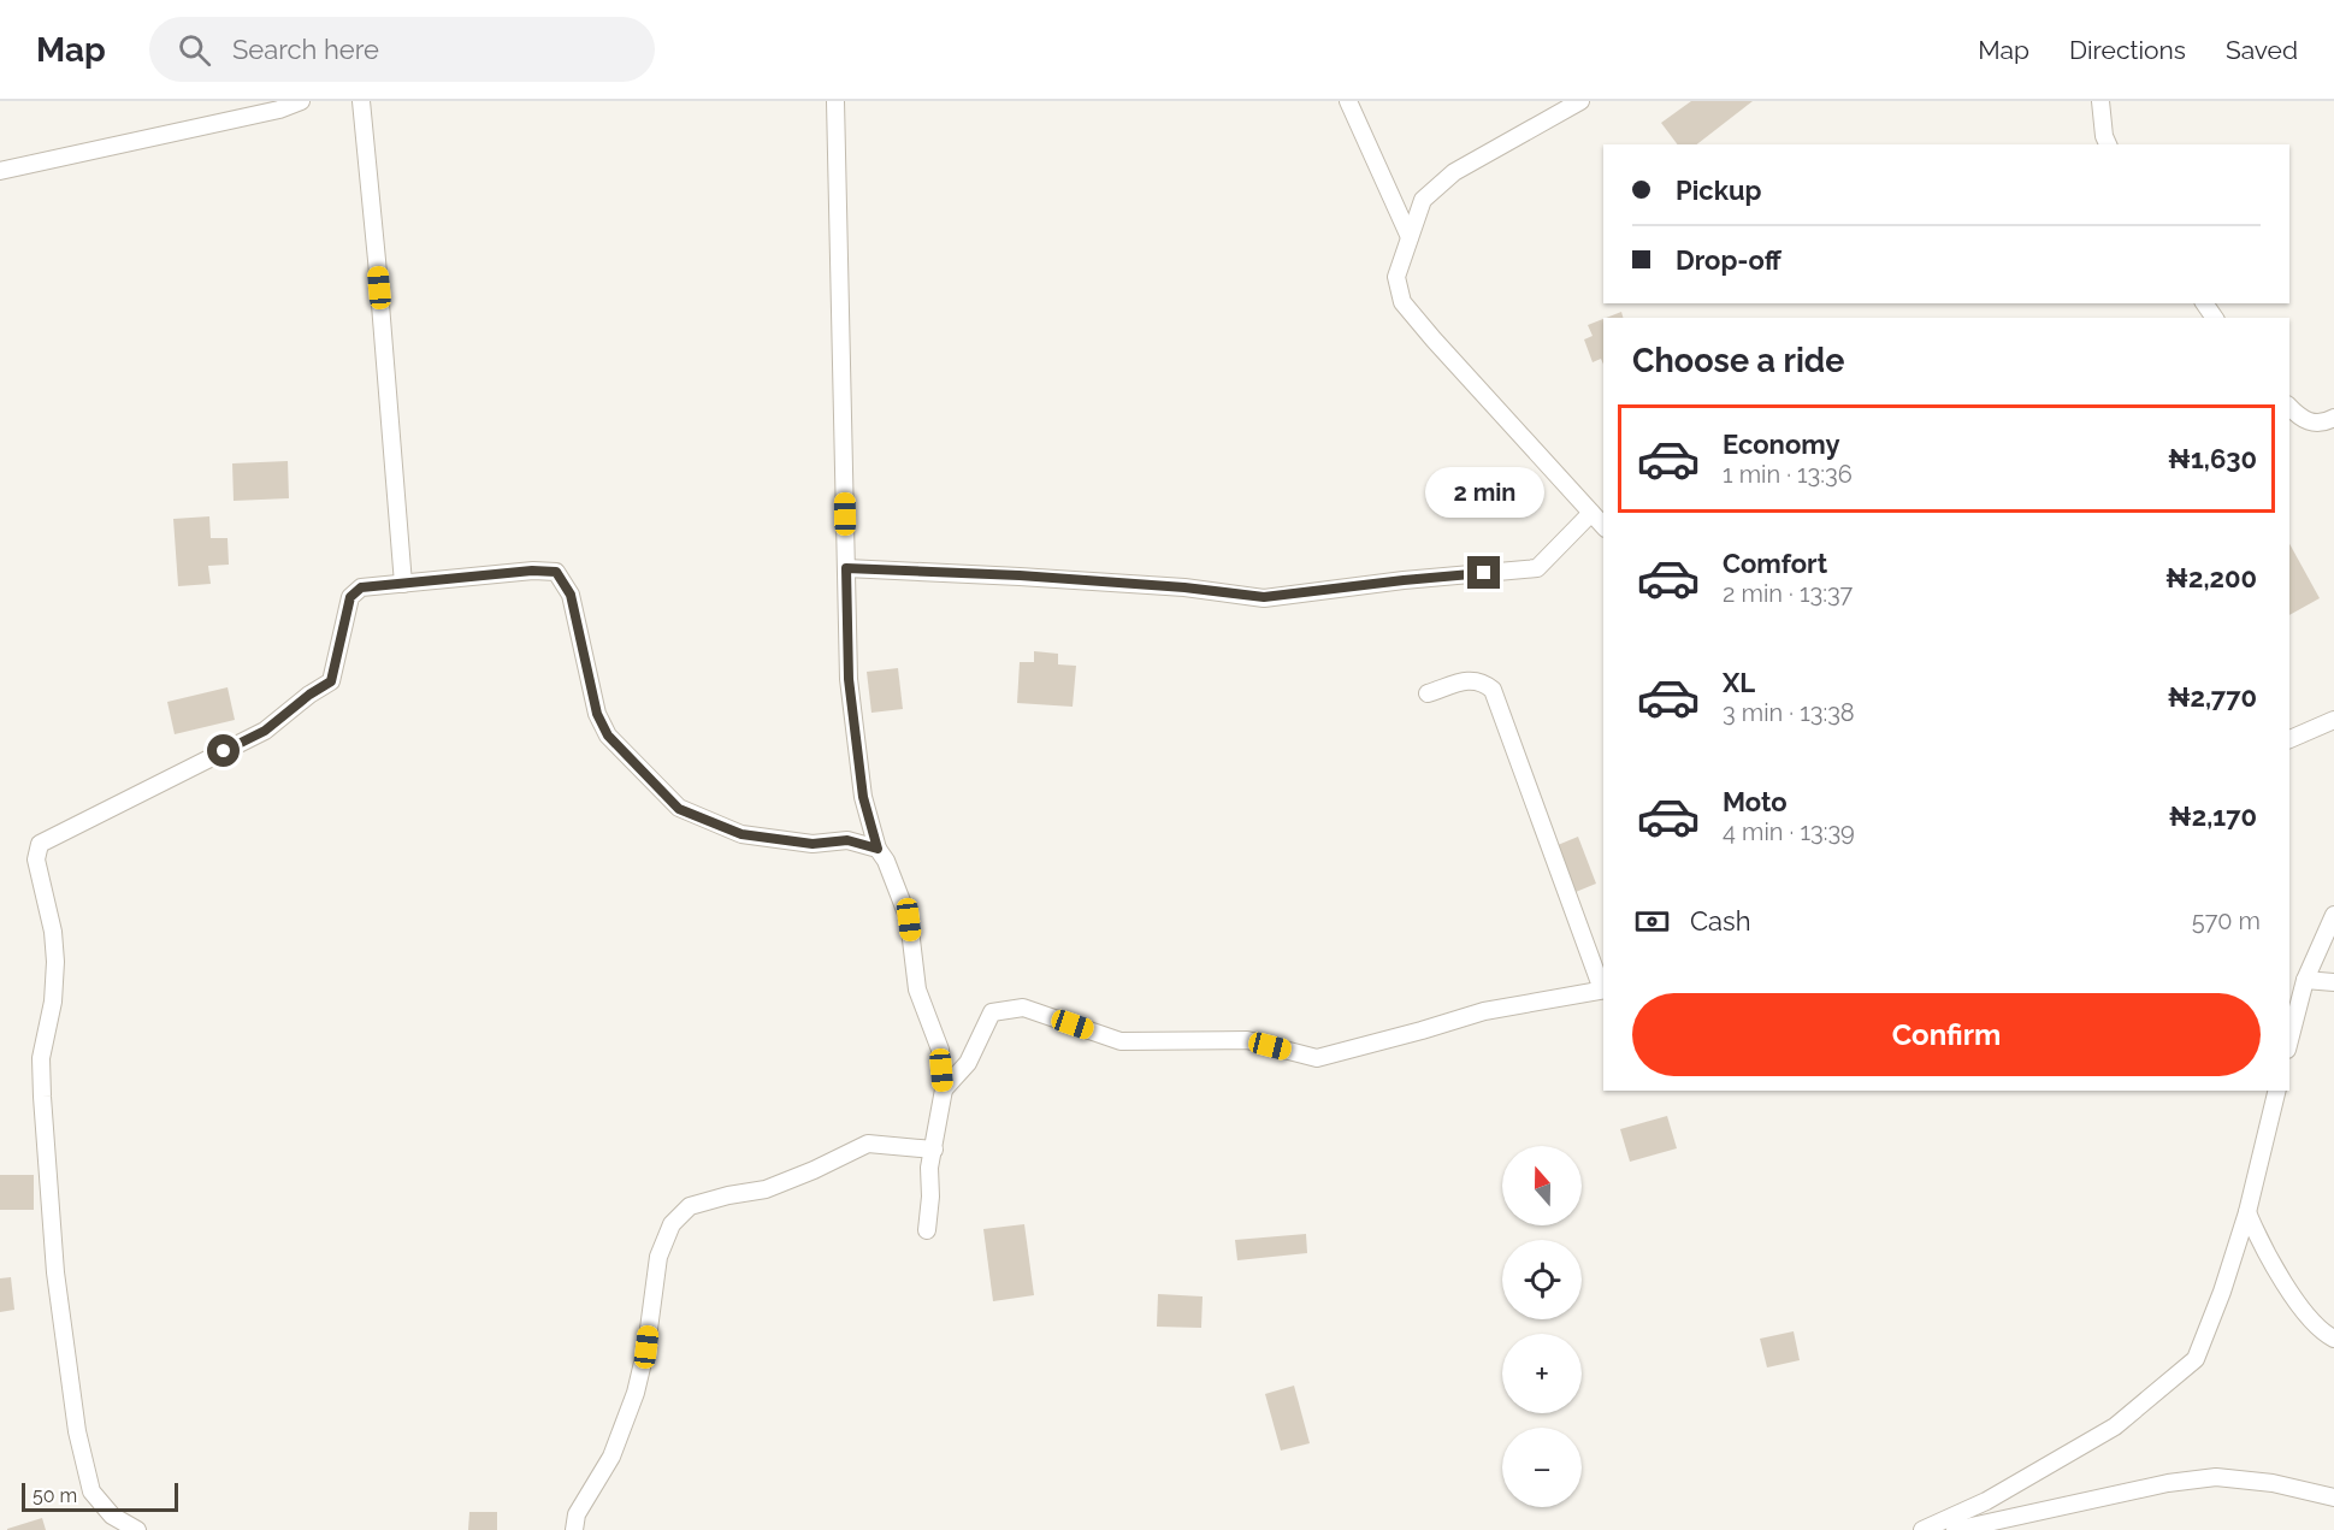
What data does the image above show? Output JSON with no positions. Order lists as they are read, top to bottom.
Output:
{
  "scale_bar": "50 m",
  "north": "top",
  "page": {
    "header": "Map",
    "search": "Search here",
    "nav": ["Map", "Directions", "Saved"],
    "banner": ["Pickup", "Drop-off"],
    "heading": "Choose a ride",
    "list": [
      {
        "name": "Economy",
        "note": "1 min · 13:36",
        "value": "₦1,630"
      },
      {
        "name": "Comfort",
        "note": "2 min · 13:37",
        "value": "₦2,200"
      },
      {
        "name": "XL",
        "note": "3 min · 13:38",
        "value": "₦2,770"
      },
      {
        "name": "Moto",
        "note": "4 min · 13:39",
        "value": "₦2,170"
      }
    ],
    "bubble": "2 min",
    "pay": ["Cash", "570 m"],
    "buttons": "Confirm",
    "map_buttons": ["+", "−"],
    "scale": "50 m"
  }
}
